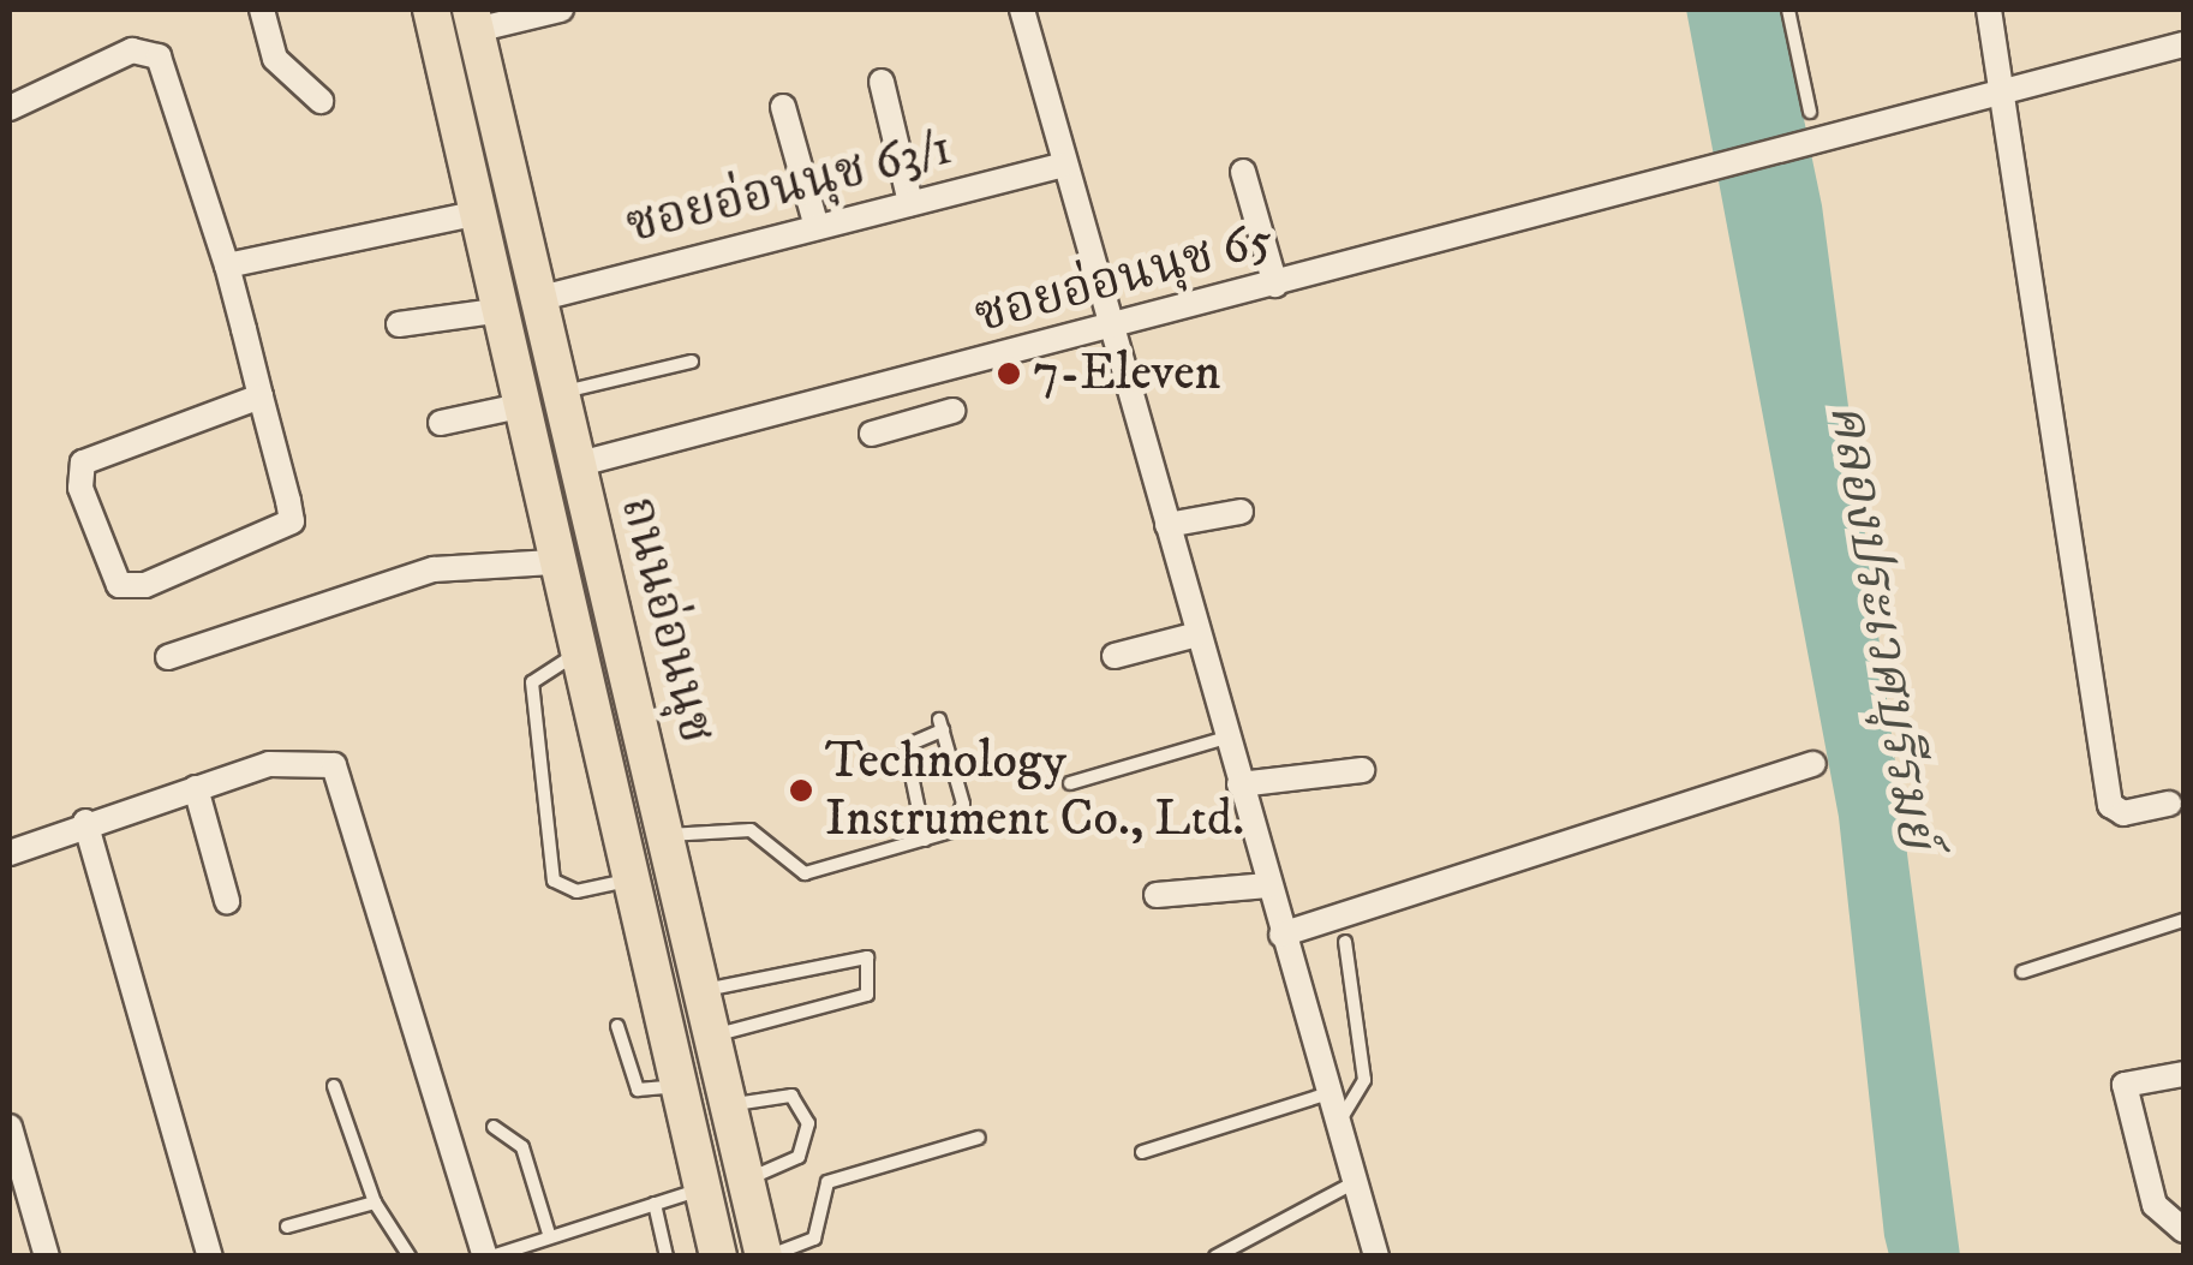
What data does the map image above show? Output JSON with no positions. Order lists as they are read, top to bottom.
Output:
{
  "streets": {
    "main road": ["ถนนอ่อนนุช"],
    "street": ["ซอยอ่อนนุช 63/1", "ซอยอ่อนนุช 65"]
  },
  "crossings": [
    ["ซอยอ่อนนุช 63/1", "ถนนอ่อนนุช"],
    ["ซอยอ่อนนุช 65", "ถนนอ่อนนุช"]
  ],
  "water": ["คลองประเวศบุรีรมย์"],
  "places": ["7-Eleven", "Technology Instrument Co., Ltd."]
}
